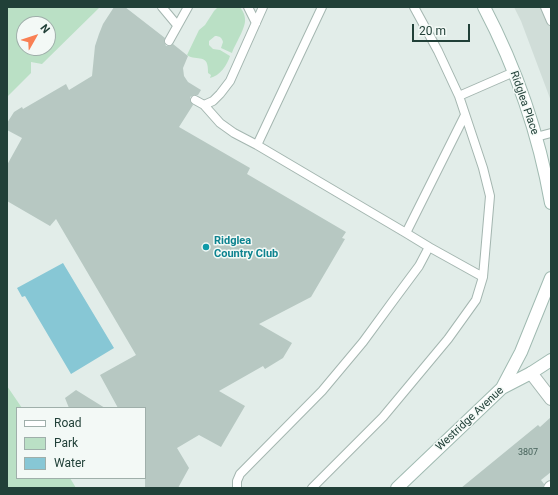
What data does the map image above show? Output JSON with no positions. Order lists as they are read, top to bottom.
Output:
{
  "streets": {
    "street": ["Ridglea Place", "Westridge Avenue"]
  },
  "places": ["Ridglea Country Club"],
  "house_numbers": ["3807"],
  "legend": ["Road", "Park", "Water"],
  "scale_bar": "20 m",
  "north": "top right"
}
